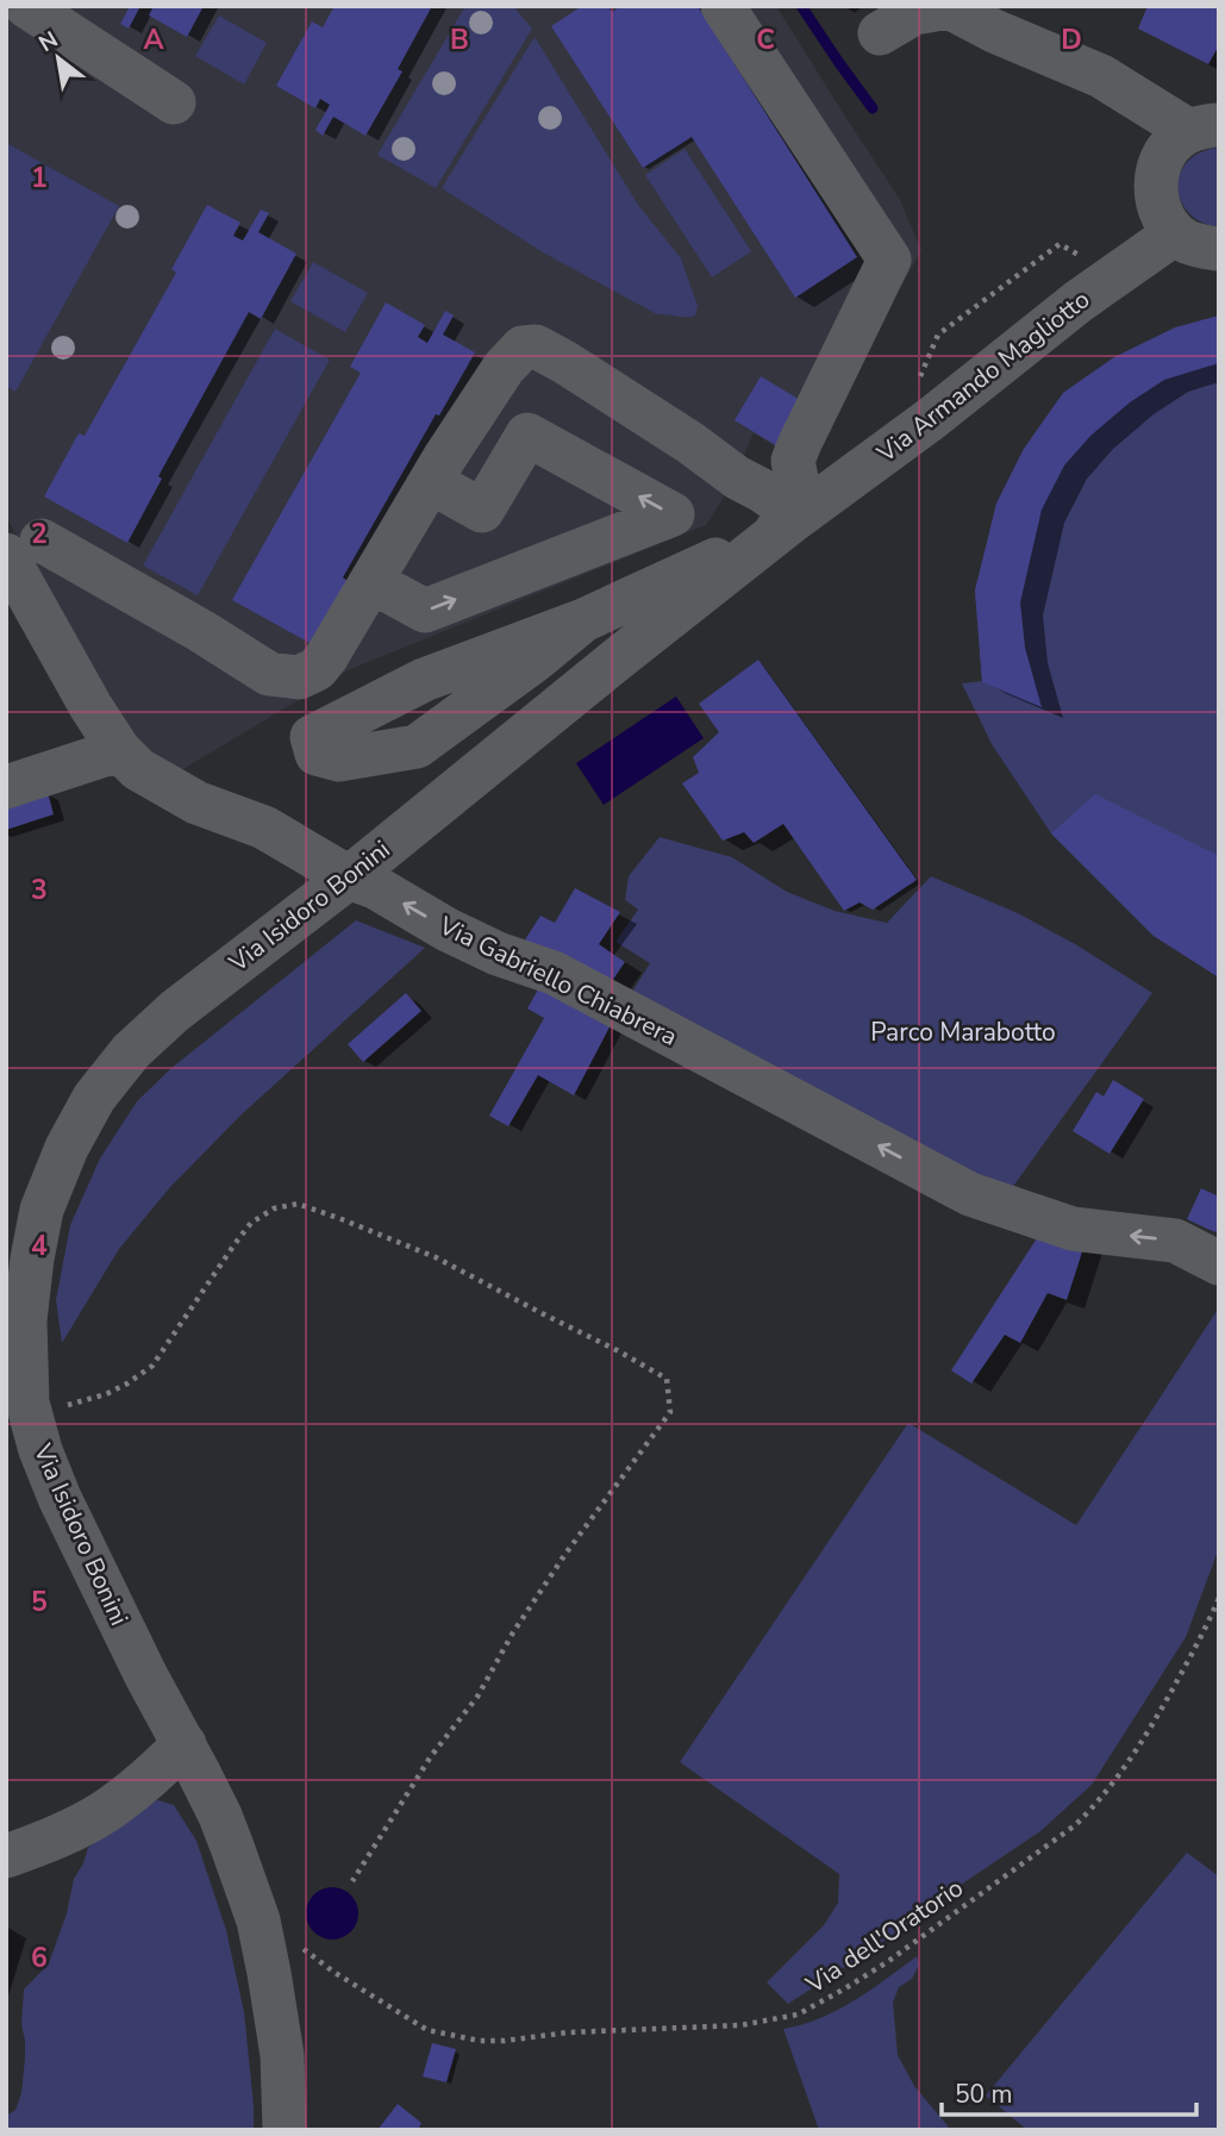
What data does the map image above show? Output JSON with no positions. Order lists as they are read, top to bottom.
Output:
{
  "streets": {
    "street": ["Via Armando Magliotto", "Via Isidoro Bonini", "Via Gabriello Chiabrera"],
    "path": ["Via dell'Oratorio"]
  },
  "crossings": [
    ["Via Armando Magliotto", "Via Isidoro Bonini"],
    ["Via Isidoro Bonini", "Via Gabriello Chiabrera"],
    ["Via Isidoro Bonini", "Via dell'Oratorio"]
  ],
  "one_way": ["Via Gabriello Chiabrera"],
  "parks": ["Parco Marabotto"],
  "scale_bar": "50 m",
  "north": "top left",
  "grid": {
    "columns": [
      "A",
      "B",
      "C",
      "D"
    ],
    "rows": [
      "1",
      "2",
      "3",
      "4",
      "5",
      "6"
    ]
  }
}
